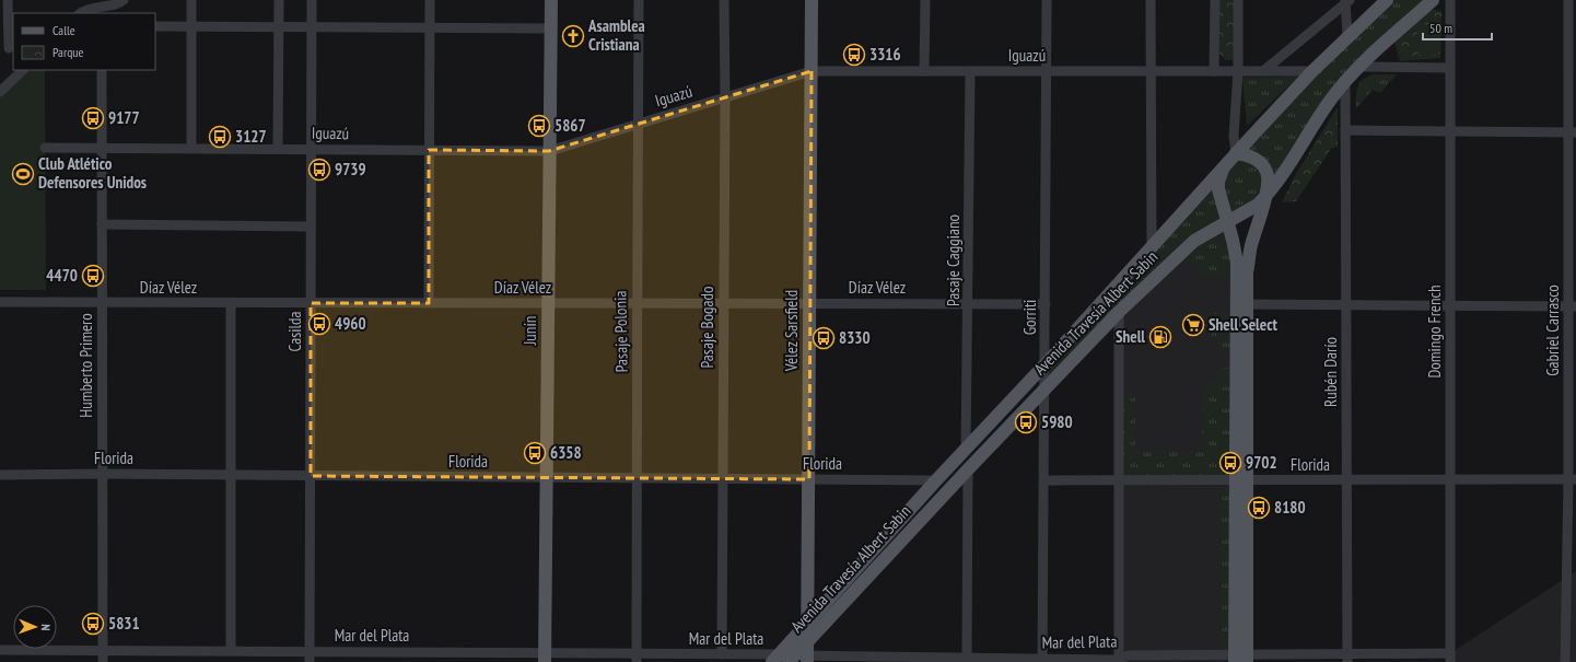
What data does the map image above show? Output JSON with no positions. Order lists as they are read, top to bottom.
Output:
{
  "streets": {
    "main road": ["Avenida Travesía Albert Sabin", "Junín", "Vélez Sarsfield"],
    "street": [
      "Iguazú",
      "Pasaje Caggiano",
      "Díaz Vélez",
      "Gorriti",
      "Pasaje Bogado",
      "Gabriel Carrasco",
      "Casilda",
      "Pasaje Polonia",
      "Domingo French",
      "Humberto Primero",
      "Rubén Darío",
      "Florida",
      "Mar del Plata"
    ]
  },
  "crossings": [
    ["Iguazú", "Pasaje Caggiano"],
    ["Iguazú", "Avenida Travesía Albert Sabin"],
    ["Iguazú", "Gorriti"],
    ["Iguazú", "Pasaje Bogado"],
    ["Iguazú", "Junín"],
    ["Iguazú", "Vélez Sarsfield"],
    ["Iguazú", "Casilda"],
    ["Iguazú", "Pasaje Polonia"],
    ["Iguazú", "Humberto Primero"],
    ["Pasaje Caggiano", "Díaz Vélez"],
    ["Pasaje Caggiano", "Avenida Travesía Albert Sabin"],
    ["Díaz Vélez", "Gorriti"],
    ["Díaz Vélez", "Pasaje Bogado"],
    ["Díaz Vélez", "Junín"],
    ["Díaz Vélez", "Vélez Sarsfield"],
    ["Díaz Vélez", "Casilda"],
    ["Díaz Vélez", "Pasaje Polonia"],
    ["Díaz Vélez", "Humberto Primero"],
    ["Avenida Travesía Albert Sabin", "Gorriti"],
    ["Avenida Travesía Albert Sabin", "Vélez Sarsfield"],
    ["Avenida Travesía Albert Sabin", "Rubén Darío"],
    ["Avenida Travesía Albert Sabin", "Florida"],
    ["Avenida Travesía Albert Sabin", "Mar del Plata"],
    ["Gorriti", "Florida"],
    ["Gorriti", "Mar del Plata"],
    ["Pasaje Bogado", "Florida"],
    ["Pasaje Bogado", "Mar del Plata"],
    ["Junín", "Florida"],
    ["Junín", "Mar del Plata"],
    ["Vélez Sarsfield", "Florida"],
    ["Vélez Sarsfield", "Mar del Plata"],
    ["Gabriel Carrasco", "Florida"],
    ["Casilda", "Florida"],
    ["Casilda", "Mar del Plata"],
    ["Pasaje Polonia", "Florida"],
    ["Pasaje Polonia", "Mar del Plata"],
    ["Domingo French", "Florida"],
    ["Domingo French", "Mar del Plata"],
    ["Humberto Primero", "Florida"],
    ["Humberto Primero", "Mar del Plata"],
    ["Rubén Darío", "Florida"],
    ["Rubén Darío", "Mar del Plata"]
  ],
  "places": {
    "church": ["Asamblea Cristiana"],
    "bus stop": [
      "3316",
      "9177",
      "5867",
      "3127",
      "9739",
      "4470",
      "4960",
      "8330",
      "5980",
      "6358",
      "9702",
      "8180",
      "5831"
    ],
    "sports": ["Club Atlético Defensores Unidos"],
    "supermarket": ["Shell Select"],
    "fuel station": ["Shell"]
  },
  "legend": ["Calle", "Parque"],
  "scale_bar": "50 m",
  "north": "right"
}
